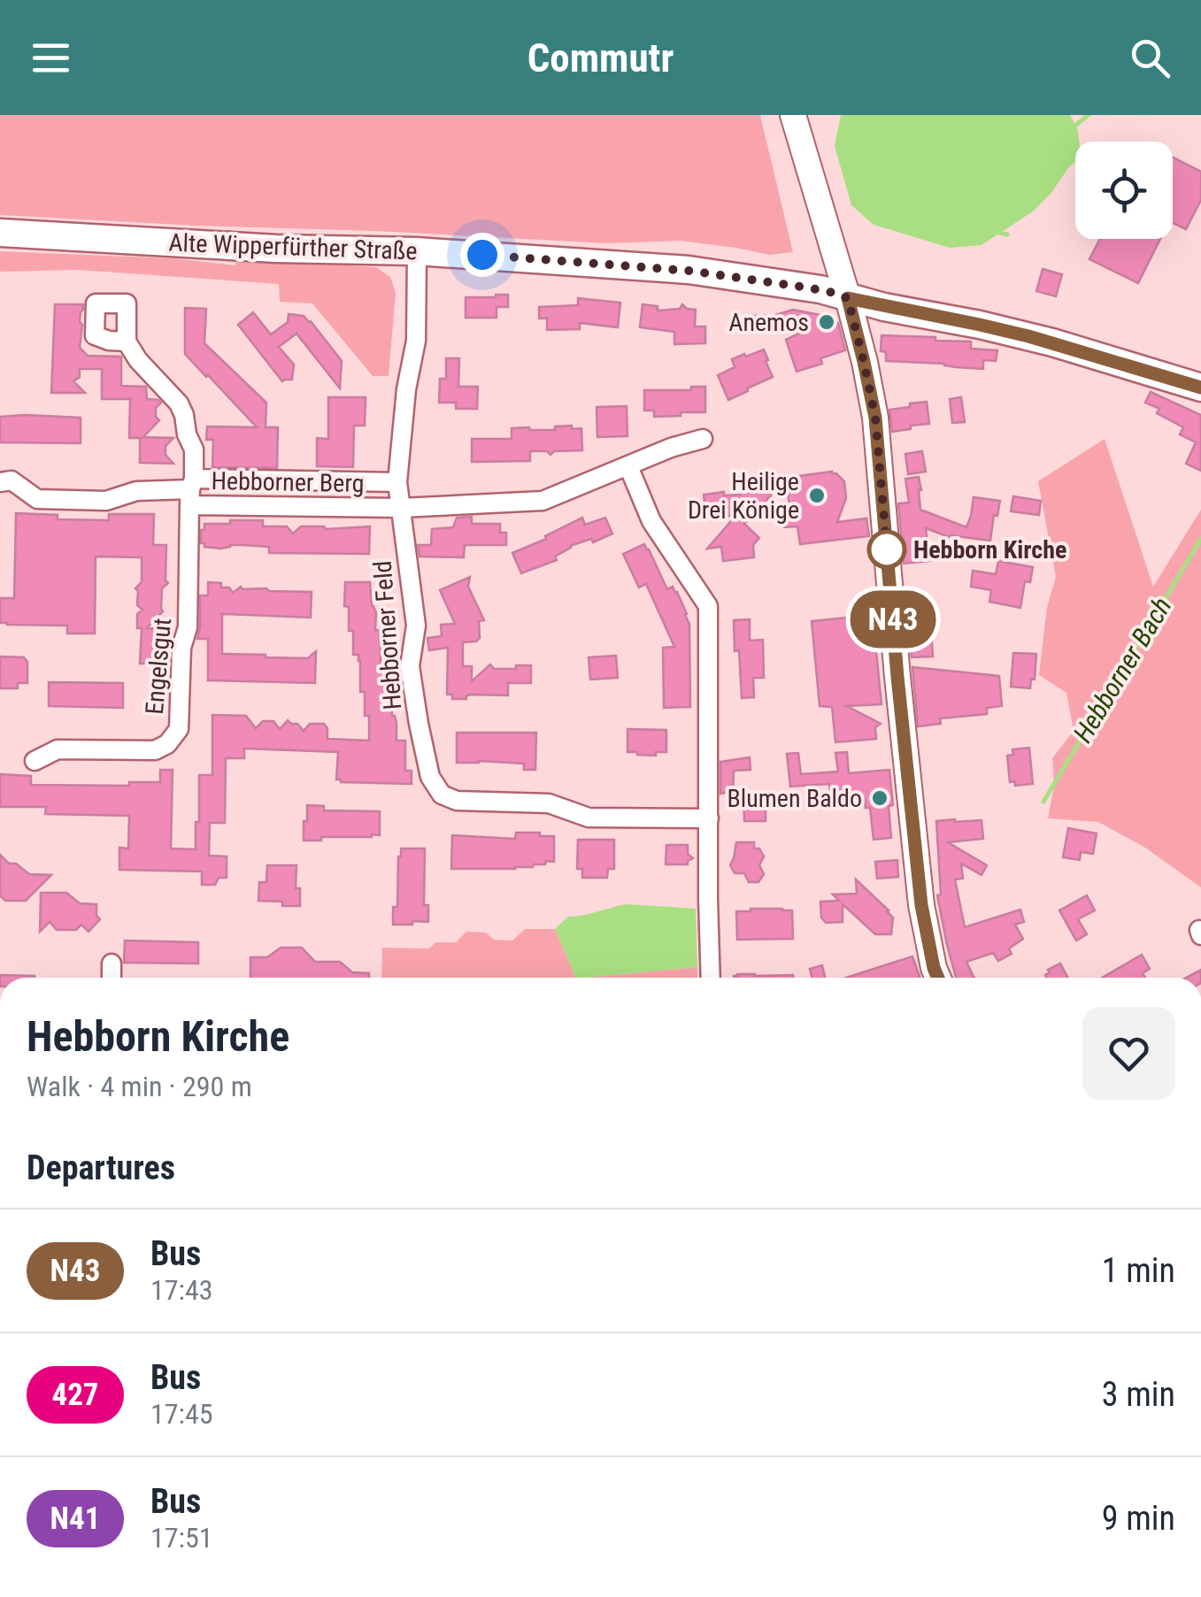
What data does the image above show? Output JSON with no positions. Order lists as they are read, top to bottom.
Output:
{
  "streets": {
    "main road": ["Alte Wipperfürther Straße"],
    "street": ["Hebborner Berg", "Hebborner Feld", "Engelsgut"]
  },
  "crossings": [
    ["Alte Wipperfürther Straße", "Hebborner Feld"],
    ["Hebborner Berg", "Hebborner Feld"],
    ["Hebborner Berg", "Engelsgut"]
  ],
  "water": ["Hebborner Bach"],
  "places": [
    "Anemos",
    "Heilige Drei Könige",
    "Hebborn Kirche",
    "Blumen Baldo"
  ],
  "lines": ["bus line N43"],
  "page": {
    "header": "Commutr",
    "on_map": "N43",
    "heading": [
      ["Hebborn Kirche", "Walk · 4 min · 290 m"],
      "Departures"
    ],
    "list": [
      {
        "mark": "N43",
        "name": "Bus",
        "note": "17:43",
        "value": "1 min"
      },
      {
        "mark": "427",
        "name": "Bus",
        "note": "17:45",
        "value": "3 min"
      },
      {
        "mark": "N41",
        "name": "Bus",
        "note": "17:51",
        "value": "9 min"
      }
    ]
  }
}
